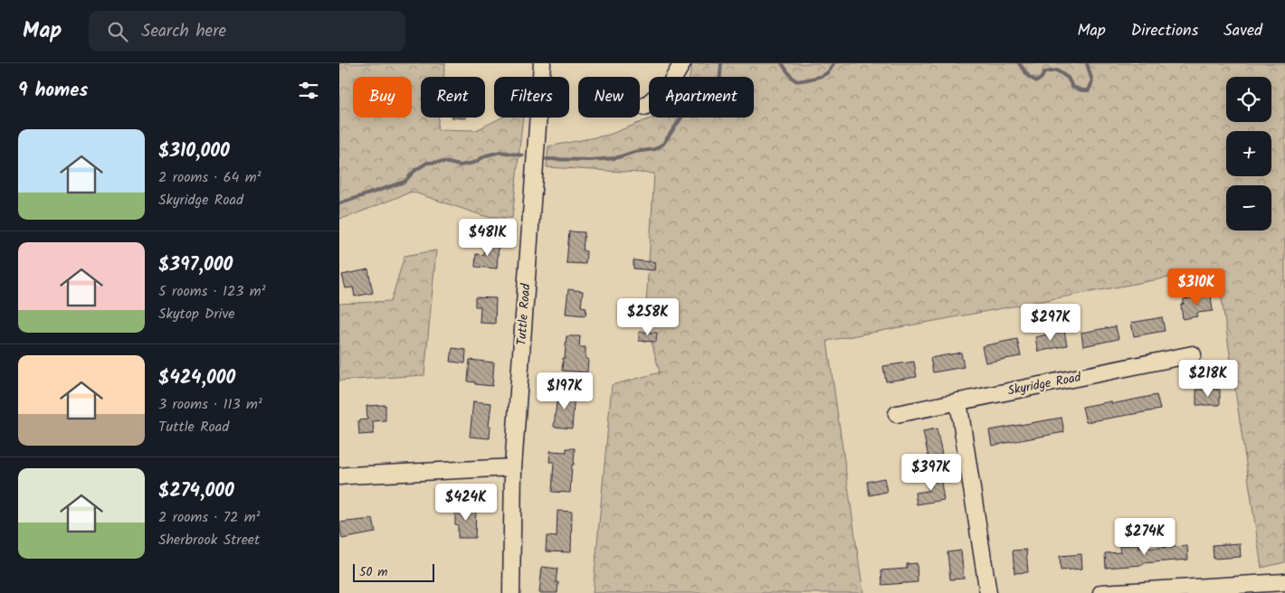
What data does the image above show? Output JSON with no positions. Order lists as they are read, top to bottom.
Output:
{
  "streets": {
    "street": ["Tuttle Road", "Skyridge Road"]
  },
  "scale_bar": "50 m",
  "page": {
    "header": "Map",
    "search": "Search here",
    "nav": ["Map", "Directions", "Saved"],
    "heading": "9 homes",
    "map_buttons": ["+", "−"],
    "chip": [
      "Buy",
      "Rent",
      "Filters",
      "New",
      "Apartment"
    ],
    "list": [
      {
        "name": "$310,000",
        "note": "2 rooms · 64 m² · Skyridge Road"
      },
      {
        "name": "$397,000",
        "note": "5 rooms · 123 m² · Skytop Drive"
      },
      {
        "name": "$424,000",
        "note": "3 rooms · 113 m² · Tuttle Road"
      },
      {
        "name": "$274,000",
        "note": "2 rooms · 72 m² · Sherbrook Street"
      }
    ],
    "price": [
      "$481K",
      "$310K",
      "$258K",
      "$297K",
      "$218K",
      "$197K",
      "$397K",
      "$424K",
      "$274K"
    ],
    "scale": "50 m"
  }
}
